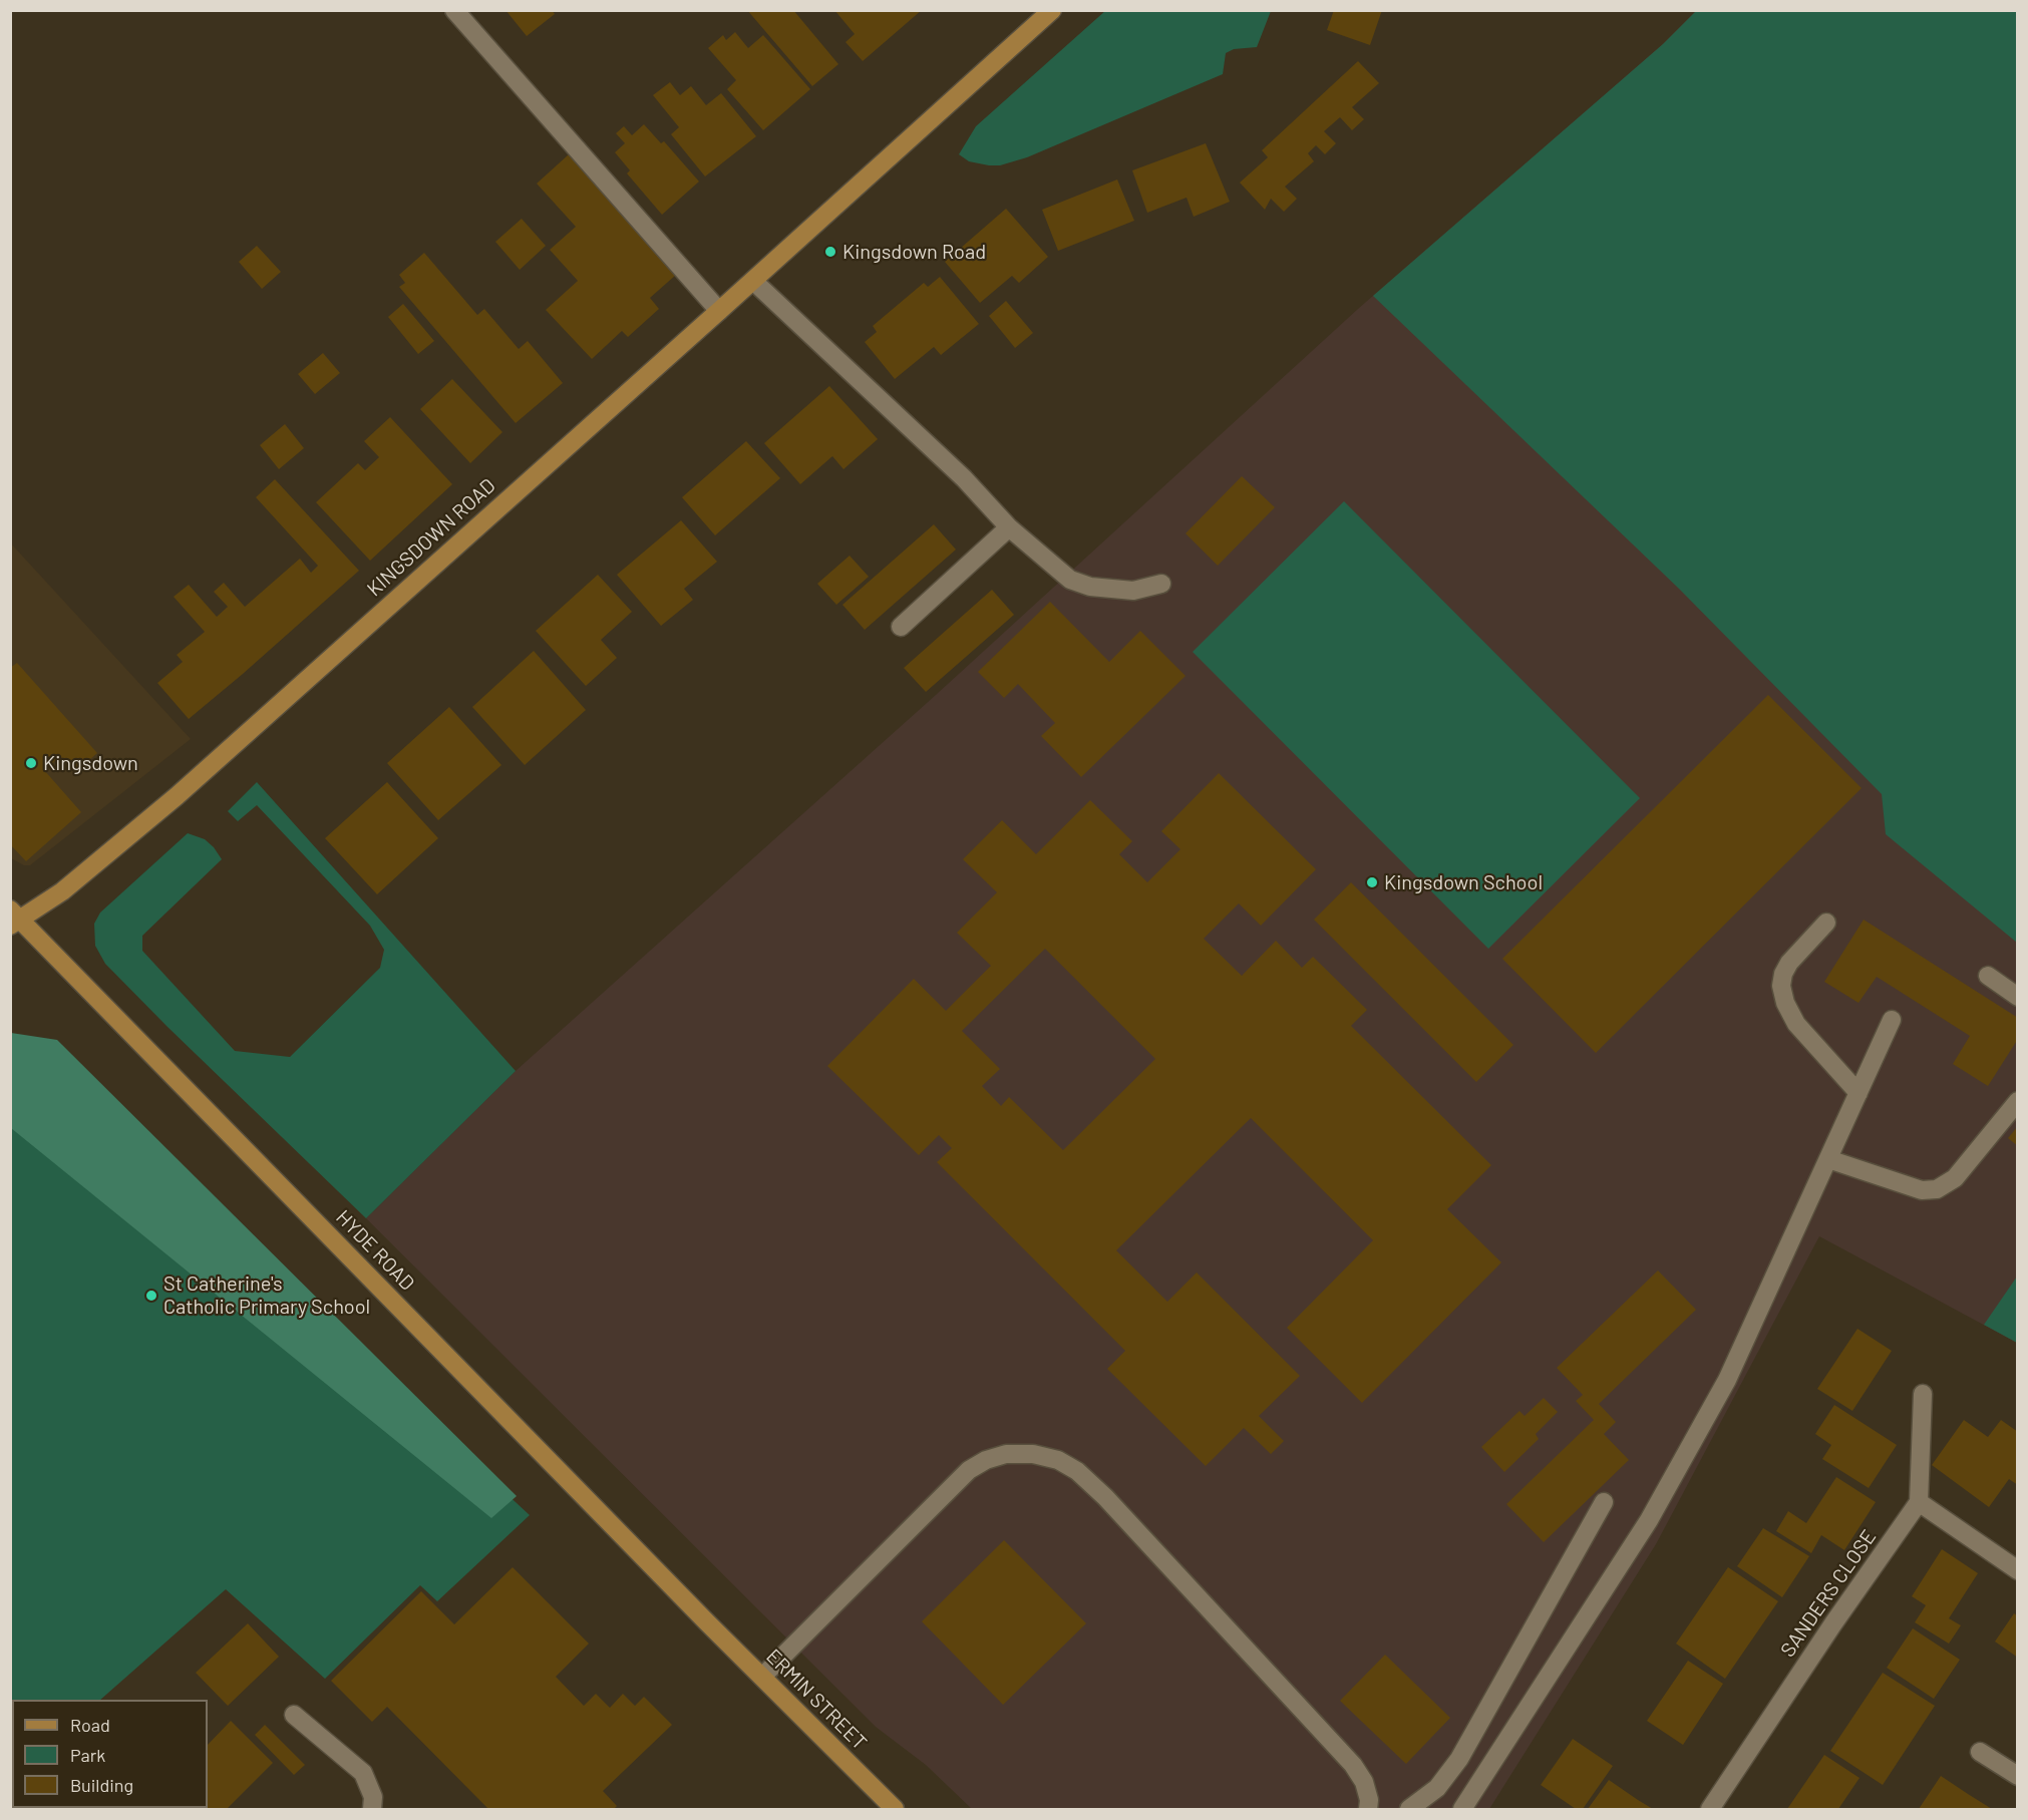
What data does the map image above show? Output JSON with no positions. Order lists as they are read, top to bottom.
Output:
{
  "streets": {
    "main road": ["KINGSDOWN ROAD", "HYDE ROAD", "ERMIN STREET"],
    "street": ["SANDERS CLOSE"]
  },
  "crossings": [
    ["KINGSDOWN ROAD", "HYDE ROAD"],
    ["HYDE ROAD", "ERMIN STREET"]
  ],
  "places": [
    "Kingsdown Road",
    "Kingsdown",
    "Kingsdown School",
    "St Catherine's Catholic Primary School"
  ],
  "legend": ["Road", "Park", "Building"]
}
